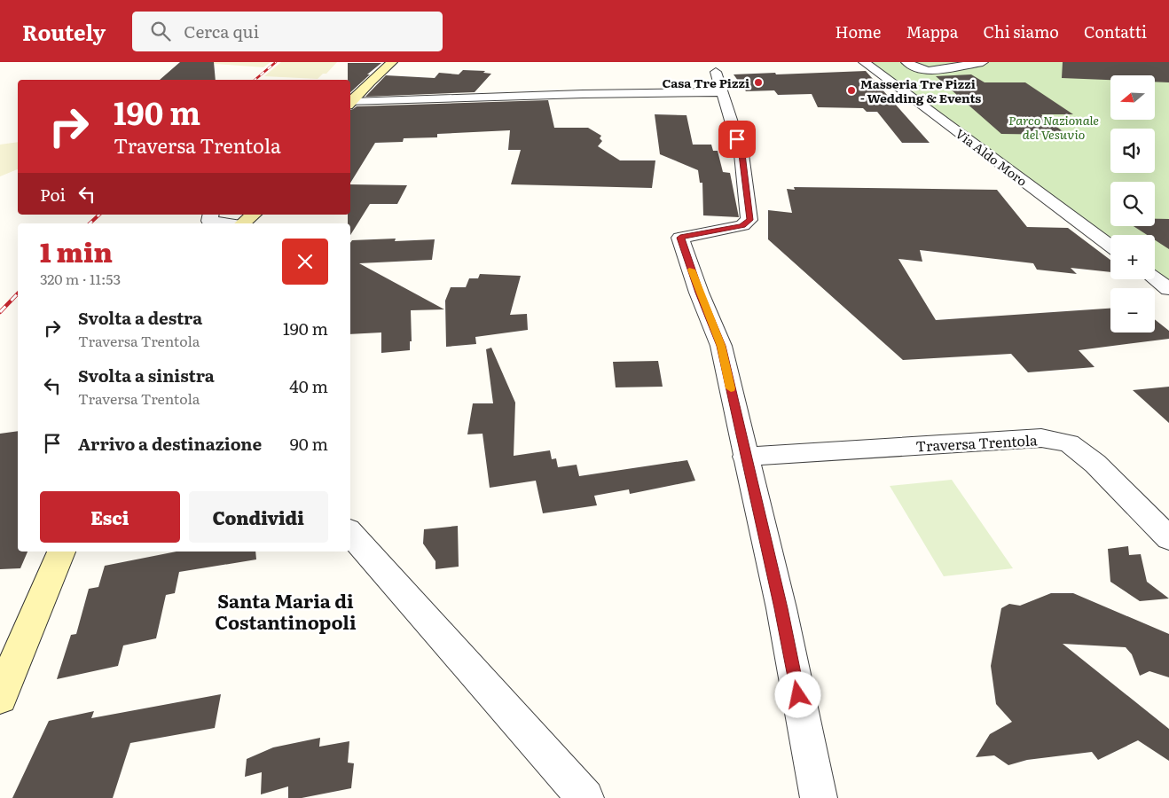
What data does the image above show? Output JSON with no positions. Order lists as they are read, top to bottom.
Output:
{
  "streets": {
    "street": ["Via Aldo Moro", "Traversa Trentola"]
  },
  "districts": ["Santa Maria di Costantinopoli"],
  "parks": ["Parco Nazionale del Vesuvio"],
  "places": ["Casa Tre Pizzi", "Masseria Tre Pizzi - Wedding & Events"],
  "north": "left",
  "page": {
    "header": "Routely",
    "search": "Cerca qui",
    "nav": [
      "Home",
      "Mappa",
      "Chi siamo",
      "Contatti"
    ],
    "map_buttons": ["+", "−"],
    "turn": ["190 m", "Traversa Trentola"],
    "then": "Poi",
    "heading": ["1 min", "320 m · 11:53"],
    "list": [
      {
        "name": "Svolta a destra",
        "note": "Traversa Trentola",
        "value": "190 m"
      },
      {
        "name": "Svolta a sinistra",
        "note": "Traversa Trentola",
        "value": "40 m"
      },
      {
        "name": "Arrivo a destinazione",
        "value": "90 m"
      }
    ],
    "buttons": ["Esci", "Condividi"]
  }
}
